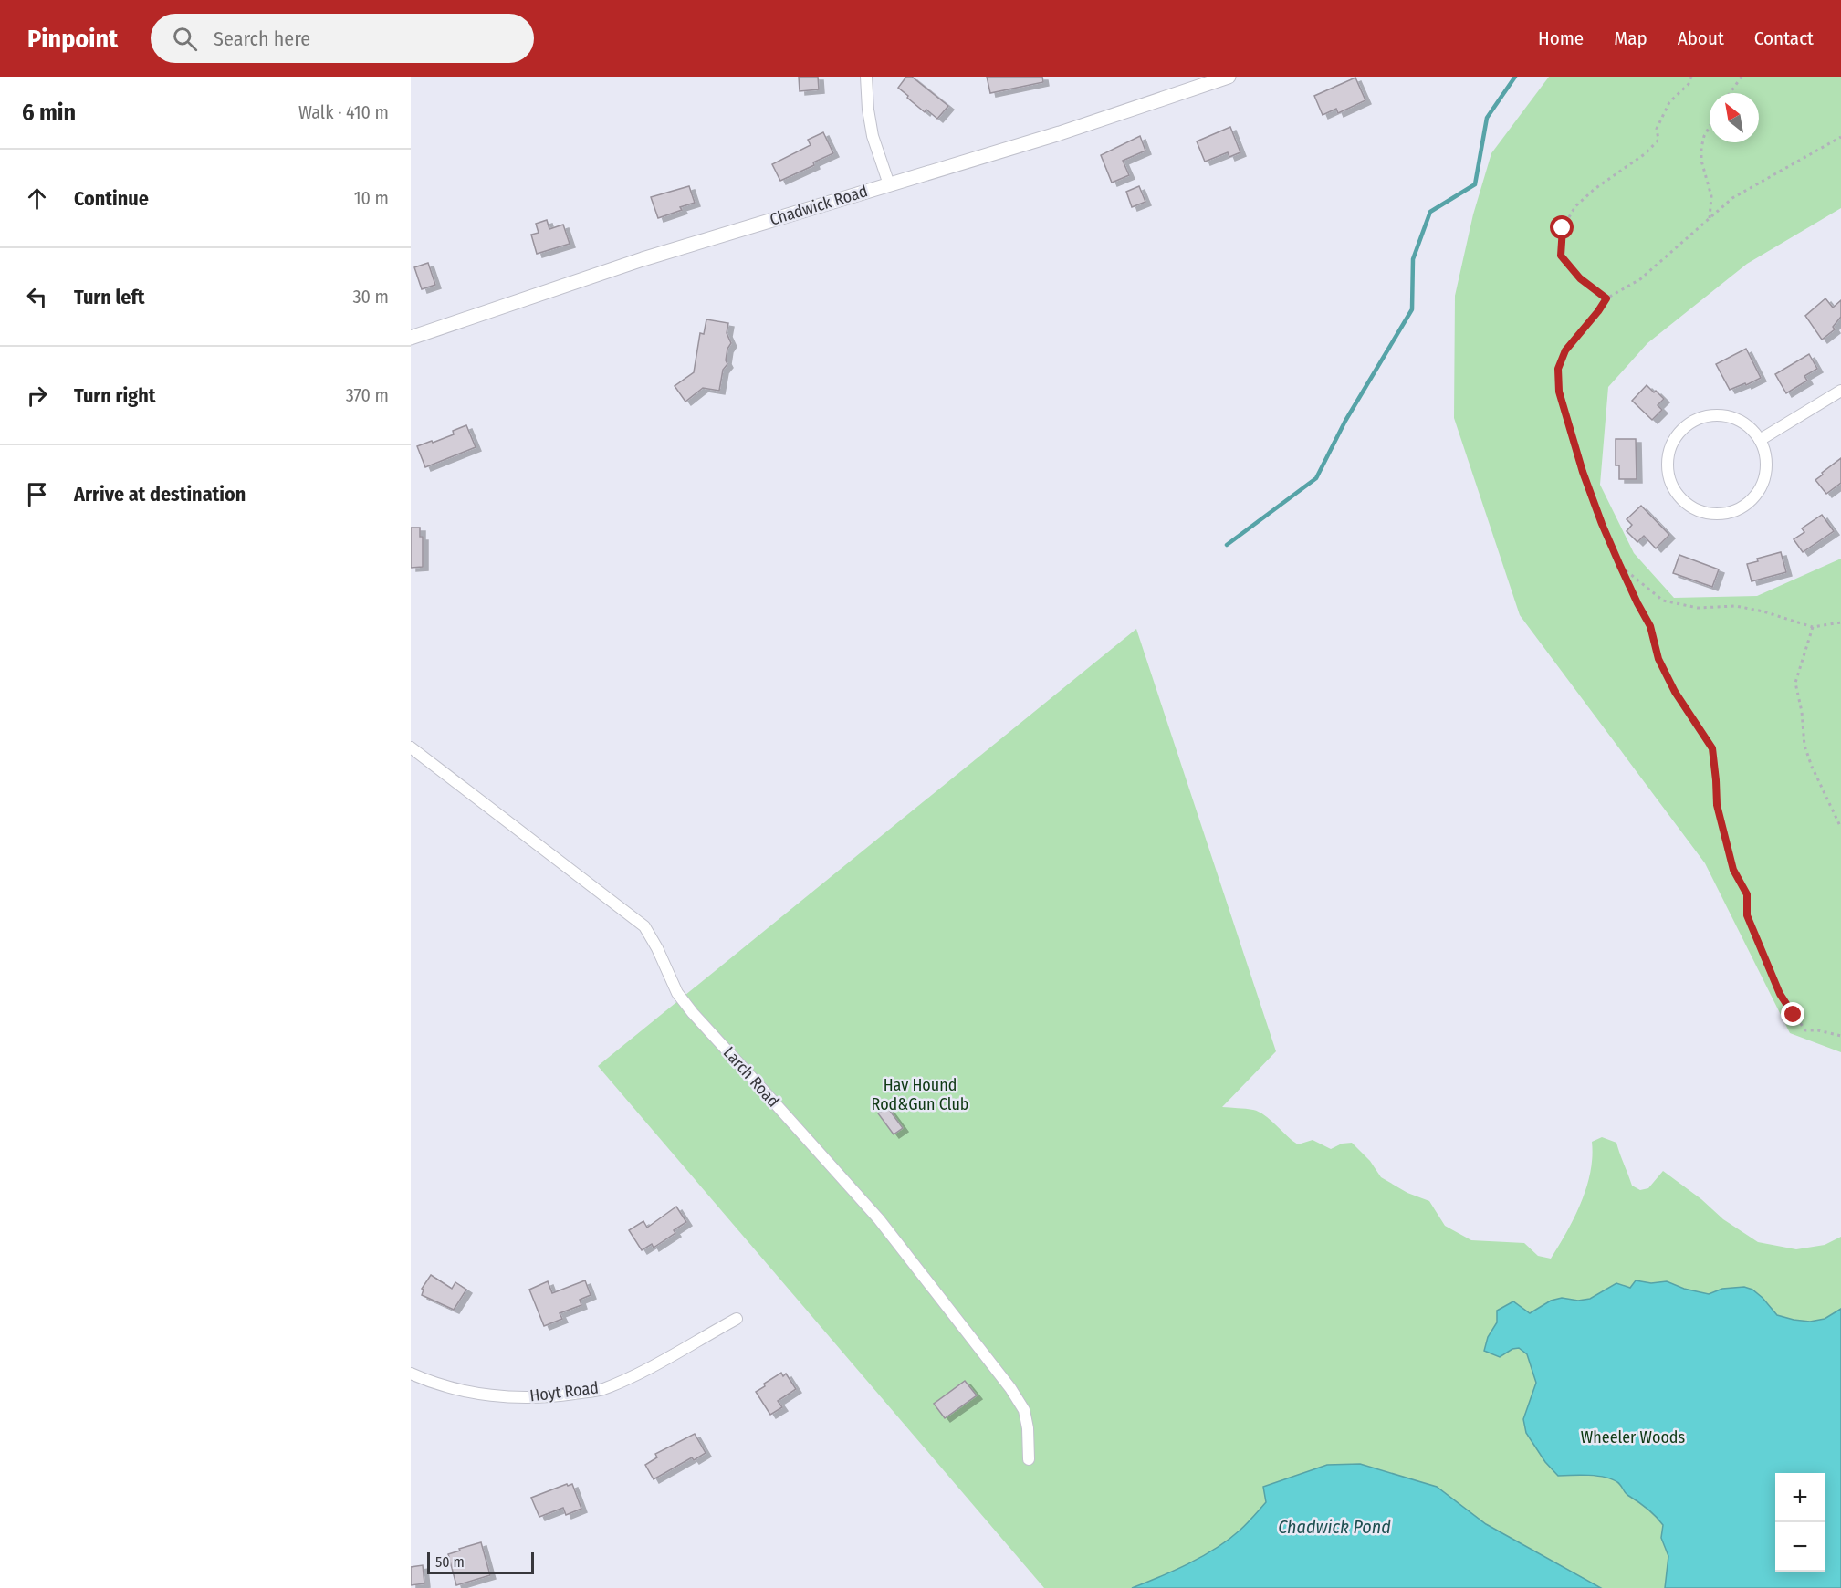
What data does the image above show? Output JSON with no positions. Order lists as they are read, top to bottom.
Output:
{
  "streets": {
    "street": ["Chadwick Road", "Larch Road", "Hoyt Road"]
  },
  "water": ["Chadwick Pond"],
  "parks": ["Hav Hound Rod&Gun Club", "Wheeler Woods"],
  "scale_bar": "50 m",
  "north": "top left",
  "page": {
    "header": "Pinpoint",
    "search": "Search here",
    "nav": [
      "Home",
      "Map",
      "About",
      "Contact"
    ],
    "heading": ["6 min", "Walk · 410 m"],
    "list": [
      ["Continue", "10 m"],
      ["Turn left", "30 m"],
      ["Turn right", "370 m"],
      "Arrive at destination"
    ],
    "map_buttons": ["+", "−"],
    "scale": "50 m"
  }
}
